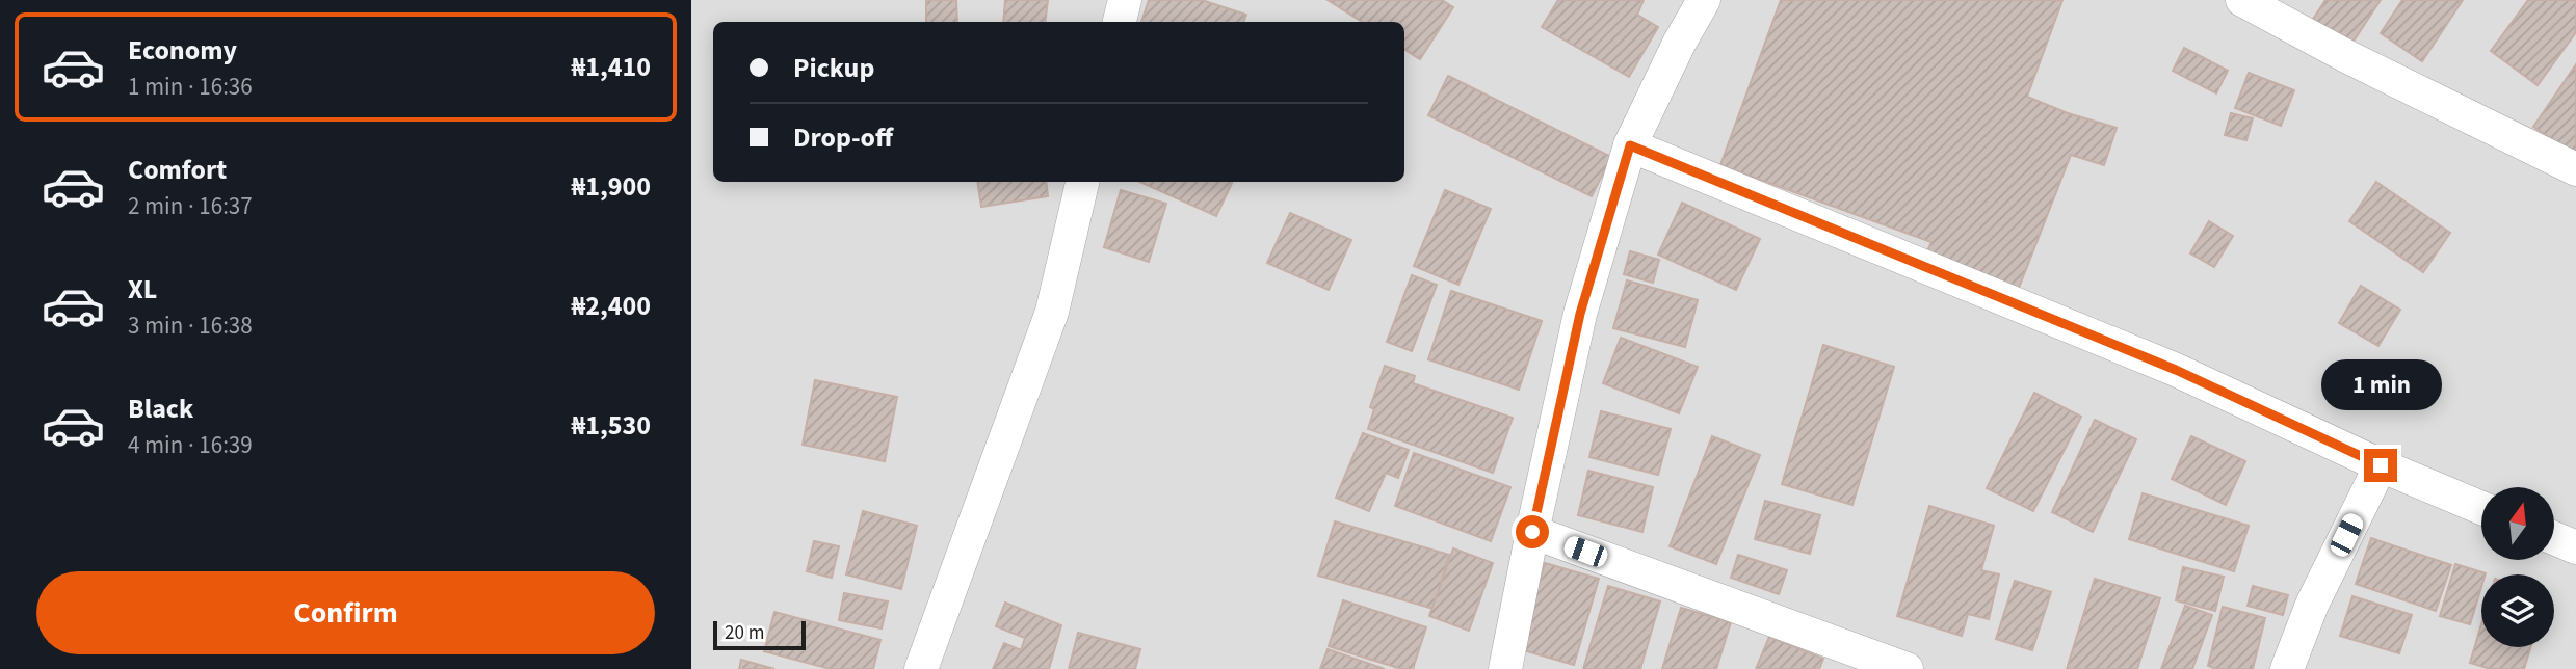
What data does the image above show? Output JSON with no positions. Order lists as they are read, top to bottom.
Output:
{
  "scale_bar": "20 m",
  "north": "top",
  "page": {
    "list": [
      {
        "name": "Economy",
        "note": "1 min · 16:36",
        "value": "₦1,410"
      },
      {
        "name": "Comfort",
        "note": "2 min · 16:37",
        "value": "₦1,900"
      },
      {
        "name": "XL",
        "note": "3 min · 16:38",
        "value": "₦2,400"
      },
      {
        "name": "Black",
        "note": "4 min · 16:39",
        "value": "₦1,530"
      }
    ],
    "banner": ["Pickup", "Drop-off"],
    "bubble": "1 min",
    "buttons": "Confirm",
    "scale": "20 m"
  }
}
